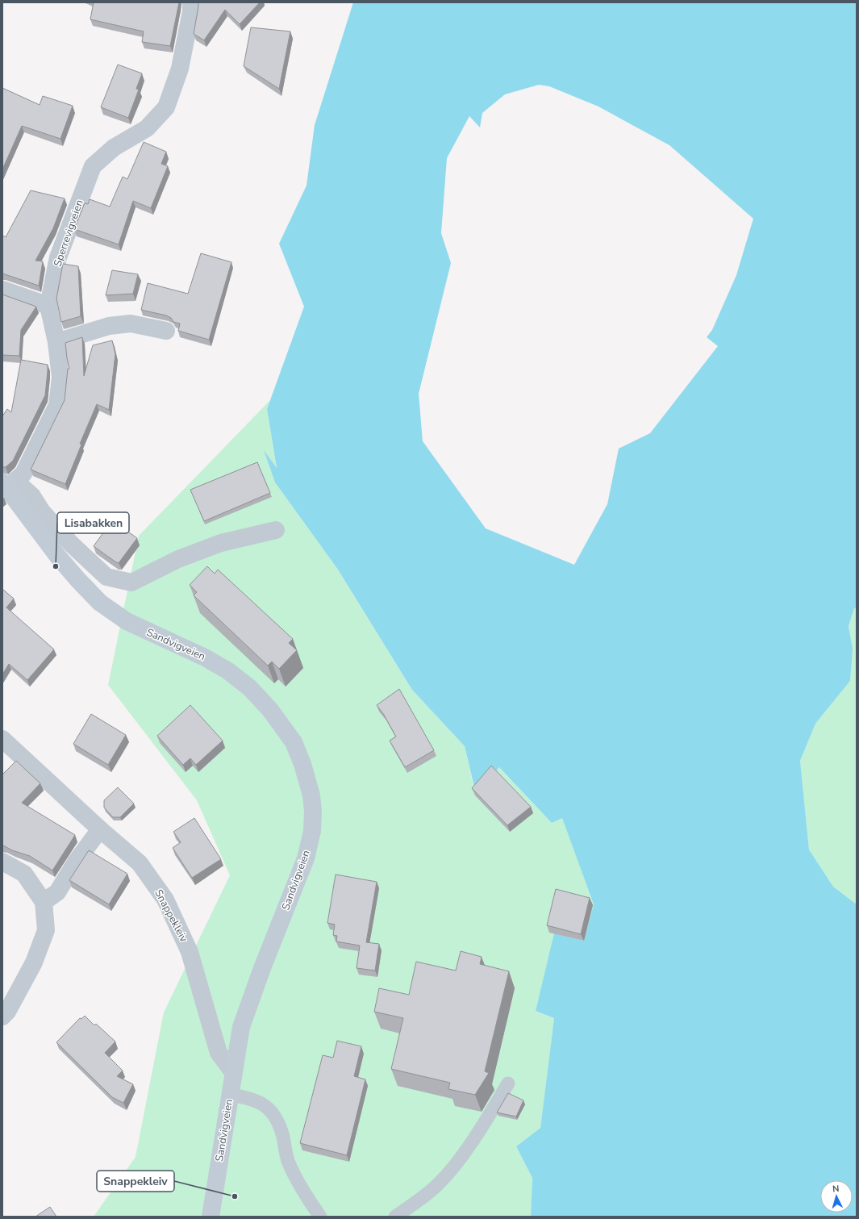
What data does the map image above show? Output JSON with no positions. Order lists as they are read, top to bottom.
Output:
{
  "streets": {
    "main road": ["Sandvigveien"],
    "street": ["Sperrevigveien", "Snappekleiv"]
  },
  "crossings": [
    ["Sperrevigveien", "Sandvigveien"],
    ["Sandvigveien", "Snappekleiv"]
  ],
  "places": ["Lisabakken", "Snappekleiv"],
  "north": "top"
}
